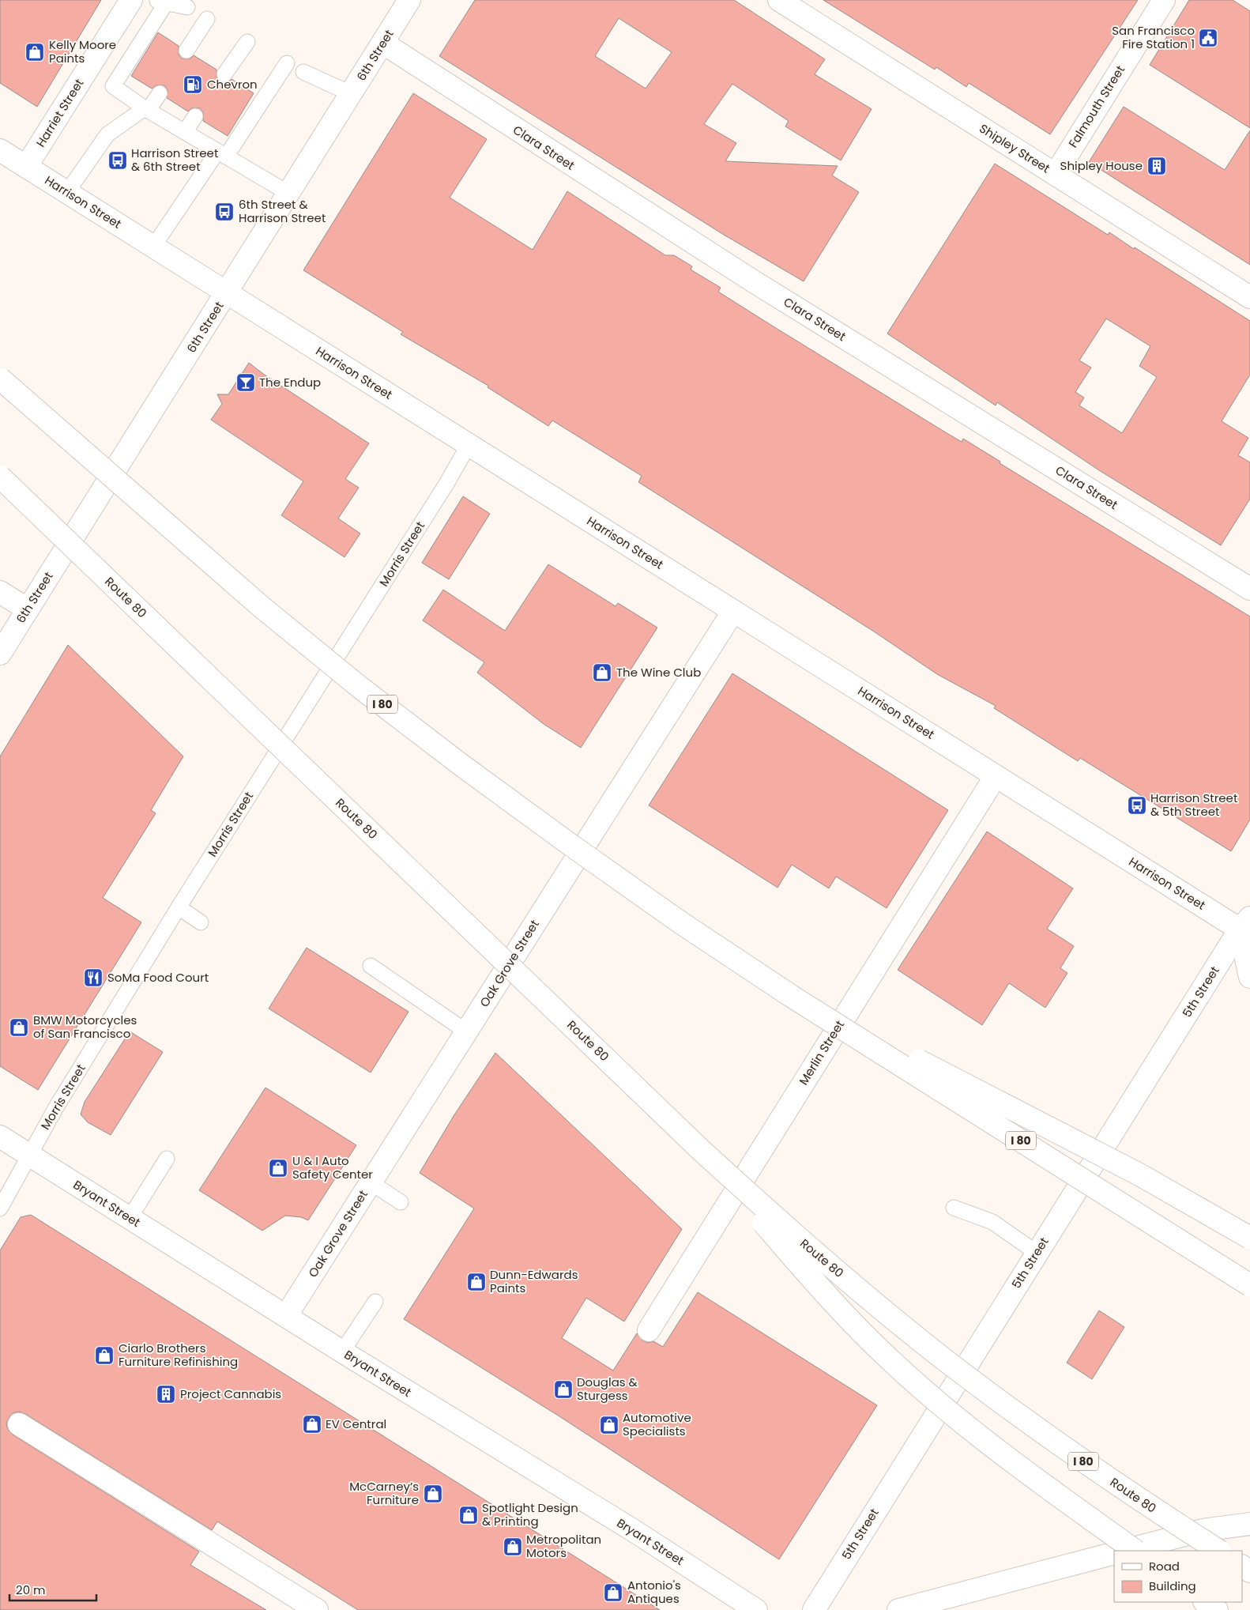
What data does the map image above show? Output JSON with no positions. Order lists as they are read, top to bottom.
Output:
{
  "streets": {
    "main road": [
      "6th Street",
      "Falmouth Street",
      "Harriet Street",
      "Clara Street",
      "Shipley Street",
      "Harrison Street",
      "Route 80",
      "I 80",
      "Oak Grove Street",
      "5th Street",
      "Merlin Street",
      "Bryant Street"
    ],
    "lane": ["Morris Street"]
  },
  "crossings": [
    ["6th Street", "Clara Street"],
    ["6th Street", "Harrison Street"],
    ["Falmouth Street", "Shipley Street"],
    ["Harriet Street", "Harrison Street"],
    ["Harrison Street", "Morris Street"],
    ["Harrison Street", "Oak Grove Street"],
    ["Harrison Street", "5th Street"],
    ["Harrison Street", "Merlin Street"],
    ["Morris Street", "Bryant Street"],
    ["Oak Grove Street", "Bryant Street"]
  ],
  "places": {
    "public building": ["San Francisco Fire Station 1"],
    "shop": [
      "Kelly Moore Paints",
      "The Wine Club",
      "BMW Motorcycles of San Francisco",
      "U & I Auto Safety Center",
      "Dunn-Edwards Paints",
      "Ciarlo Brothers Furniture Refinishing",
      "Douglas & Sturgess",
      "EV Central",
      "Automotive Specialists",
      "McCarney’s Furniture",
      "Spotlight Design & Printing",
      "Metropolitan Motors",
      "Antonio's Antiques"
    ],
    "fuel station": ["Chevron"],
    "bus stop": ["Harrison Street & 6th Street", "6th Street & Harrison Street", "Harrison Street & 5th Street"],
    "building": ["Shipley House", "Project Cannabis"],
    "bar": ["The Endup"],
    "restaurant": ["SoMa Food Court"]
  },
  "legend": ["Road", "Building"],
  "scale_bar": "20 m"
}
